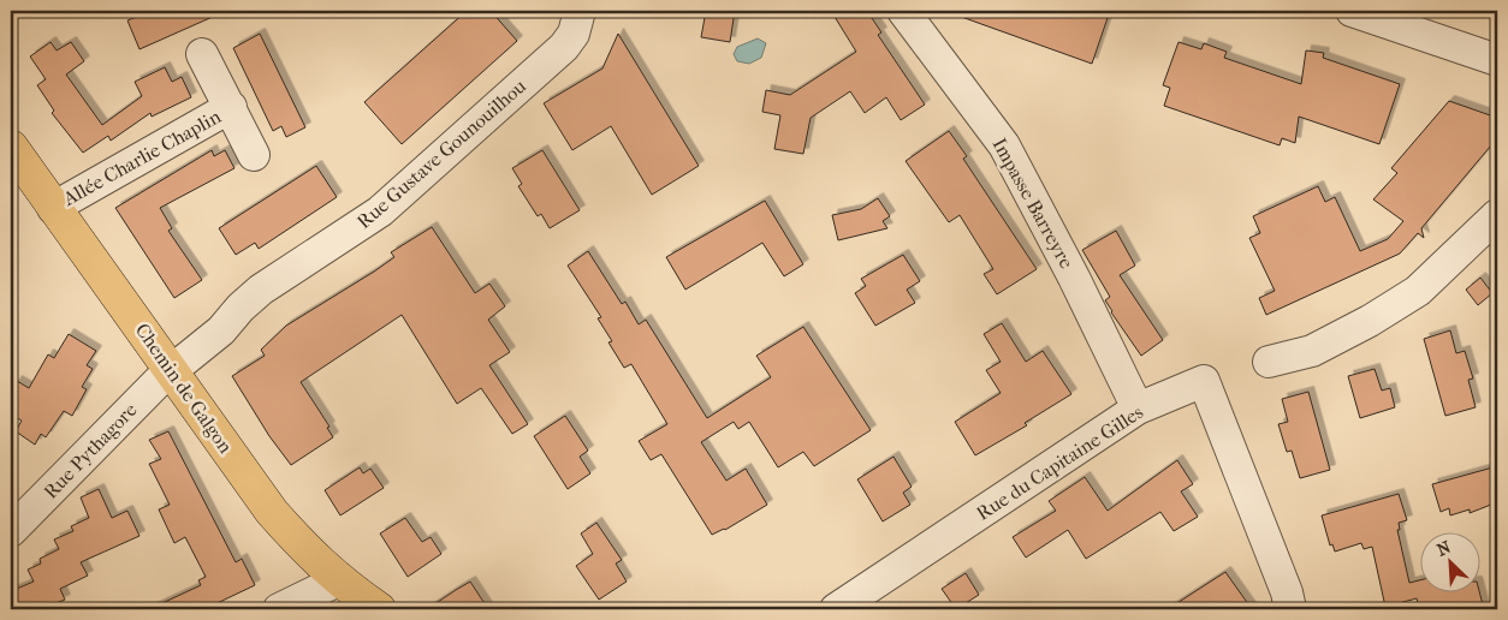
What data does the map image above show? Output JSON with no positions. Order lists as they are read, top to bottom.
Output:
{
  "streets": {
    "main road": ["Chemin de Galgon"],
    "street": [
      "Rue Gustave Gounouilhou",
      "Allée Charlie Chaplin",
      "Impasse Barreyre",
      "Rue Pythagore",
      "Rue du Capitaine Gilles"
    ]
  },
  "crossings": [
    ["Rue Gustave Gounouilhou", "Chemin de Galgon"],
    ["Rue Gustave Gounouilhou", "Rue Pythagore"],
    ["Allée Charlie Chaplin", "Chemin de Galgon"],
    ["Impasse Barreyre", "Rue du Capitaine Gilles"],
    ["Chemin de Galgon", "Rue Pythagore"]
  ],
  "north": "top left"
}
